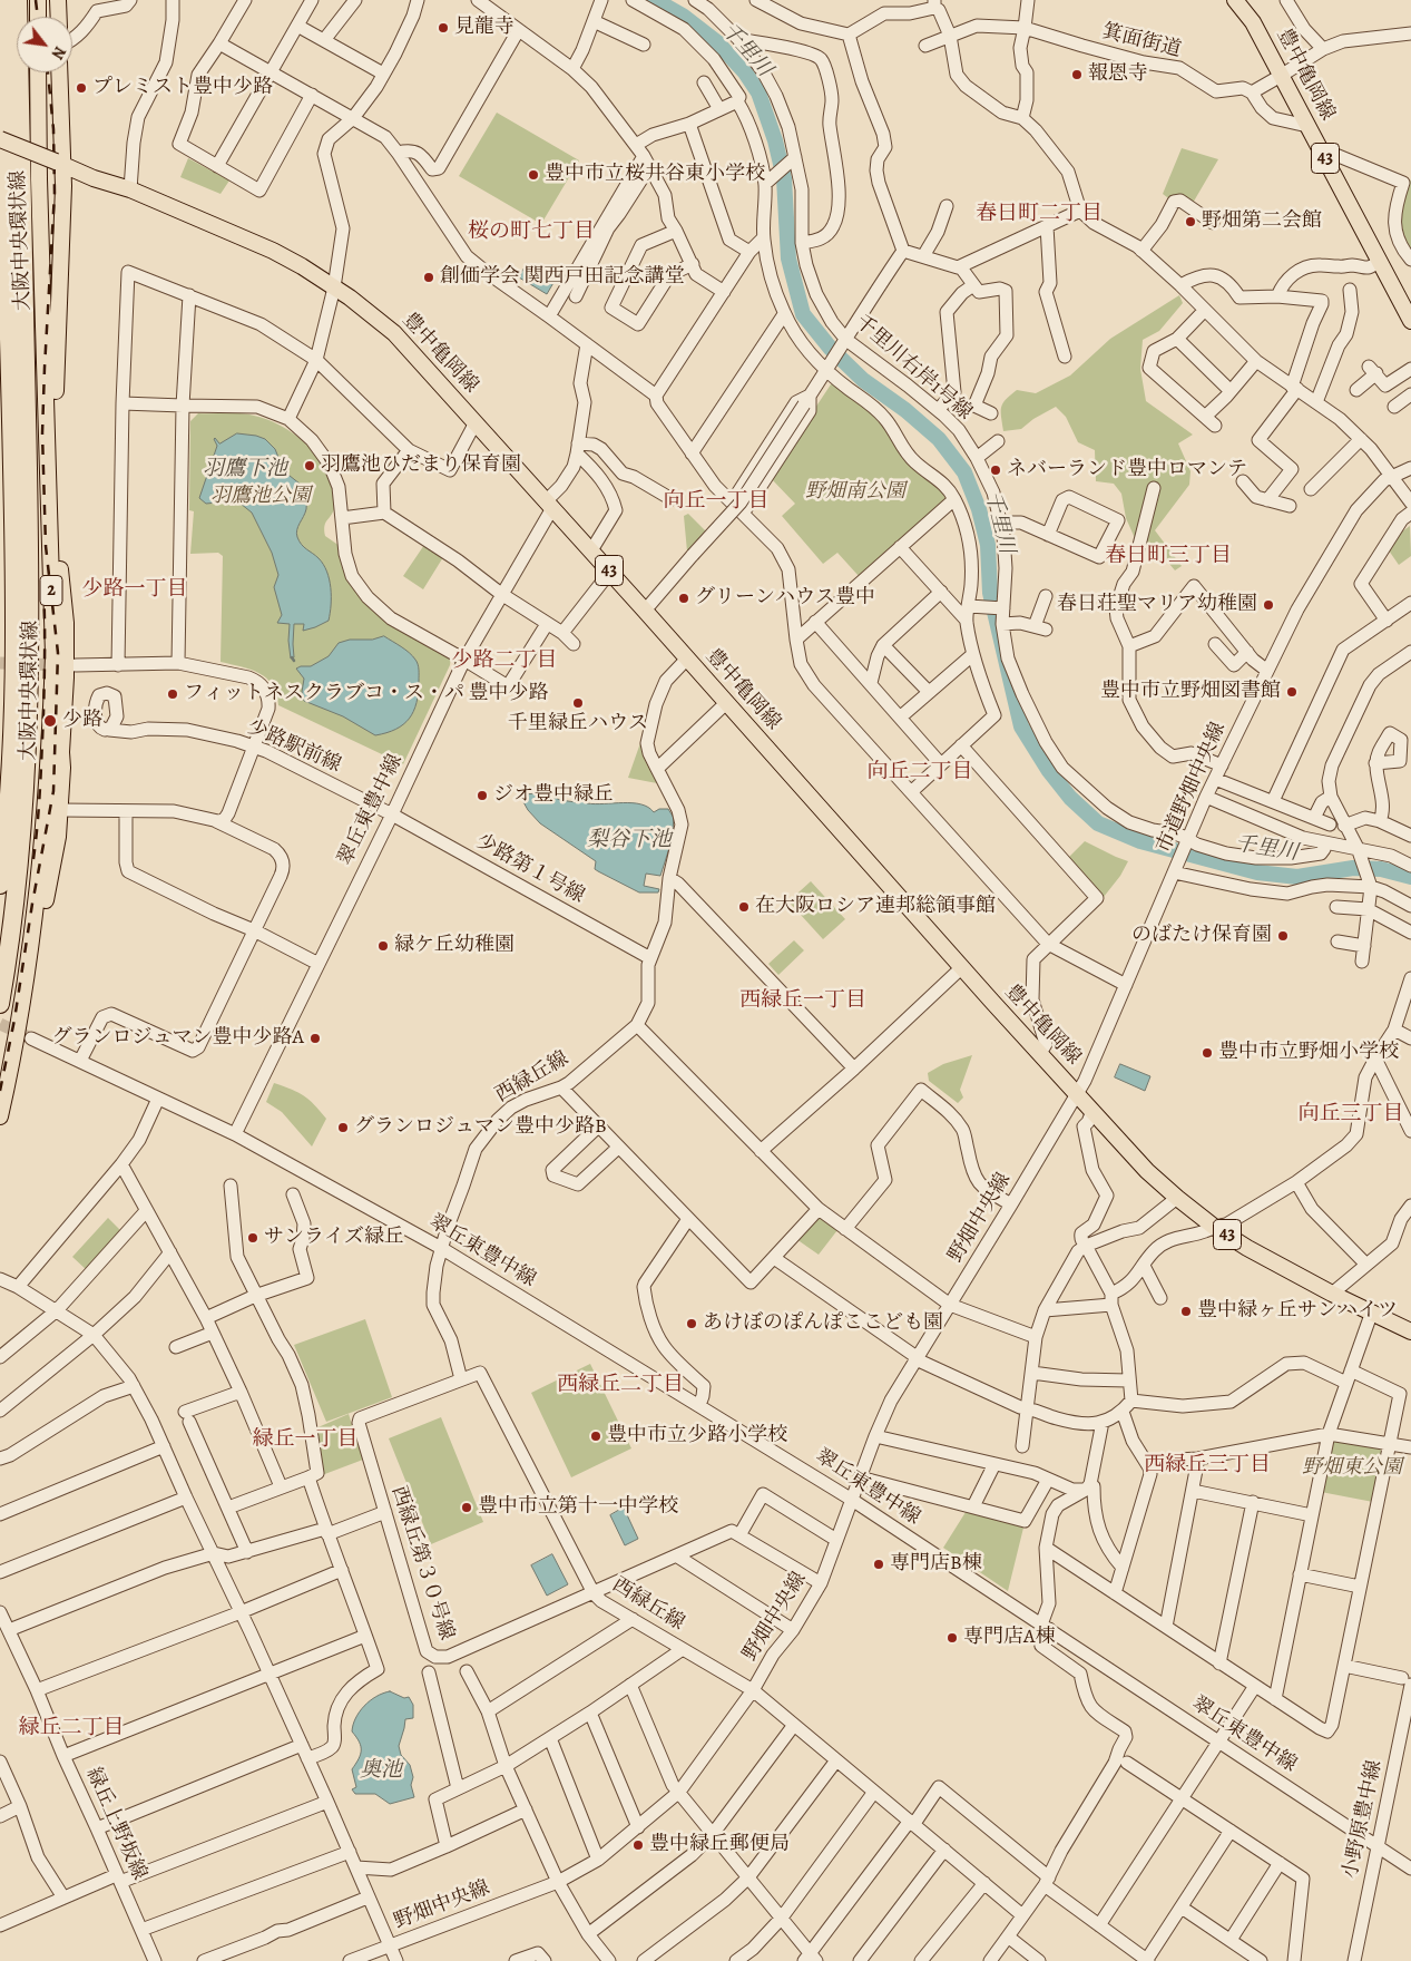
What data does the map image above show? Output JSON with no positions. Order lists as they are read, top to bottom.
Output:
{
  "streets": {
    "main road": [
      "豊中亀岡線",
      "43",
      "大阪中央環状線",
      "2"
    ],
    "street": [
      "箕面街道",
      "千里川右岸1号線",
      "少路駅前線",
      "市道野畑中央線",
      "翠丘東豊中線",
      "少路第１号線",
      "西緑丘線",
      "野畑中央線",
      "西緑丘第３０号線",
      "小野原豊中線",
      "緑丘上野坂線"
    ]
  },
  "crossings": [
    ["豊中亀岡線", "市道野畑中央線"],
    ["豊中亀岡線", "翠丘東豊中線"],
    ["豊中亀岡線", "西緑丘線"],
    ["豊中亀岡線", "野畑中央線"],
    ["千里川右岸1号線", "市道野畑中央線"],
    ["少路駅前線", "翠丘東豊中線"],
    ["少路駅前線", "少路第１号線"],
    ["市道野畑中央線", "野畑中央線"],
    ["翠丘東豊中線", "少路第１号線"],
    ["翠丘東豊中線", "西緑丘線"],
    ["翠丘東豊中線", "野畑中央線"],
    ["翠丘東豊中線", "小野原豊中線"],
    ["少路第１号線", "西緑丘線"],
    ["西緑丘線", "野畑中央線"],
    ["西緑丘線", "西緑丘第３０号線"]
  ],
  "districts": [
    "春日町二丁目",
    "桜の町七丁目",
    "向丘一丁目",
    "春日町三丁目",
    "少路一丁目",
    "少路二丁目",
    "向丘二丁目",
    "西緑丘一丁目",
    "向丘三丁目",
    "西緑丘二丁目",
    "緑丘一丁目",
    "西緑丘三丁目",
    "緑丘二丁目"
  ],
  "water": [
    "千里川",
    "羽鷹下池",
    "梨谷下池",
    "奥池"
  ],
  "parks": ["野畑南公園", "羽鷹池公園", "野畑東公園"],
  "places": [
    "見龍寺",
    "報恩寺",
    "プレミスト豊中少路",
    "豊中市立桜井谷東小学校",
    "野畑第二会館",
    "創価学会 関西戸田記念講堂",
    "羽鷹池ひだまり保育園",
    "ネバーランド豊中ロマンテ",
    "グリーンハウス豊中",
    "春日荘聖マリア幼稚園",
    "豊中市立野畑図書館",
    "フィットネスクラブコ・ス・パ 豊中少路",
    "千里緑丘ハウス",
    "少路",
    "ジオ豊中緑丘",
    "在大阪ロシア連邦総領事館",
    "のばたけ保育園",
    "緑ケ丘幼稚園",
    "グランロジュマン豊中少路A",
    "豊中市立野畑小学校",
    "グランロジュマン豊中少路B",
    "サンライズ緑丘",
    "豊中緑ヶ丘サンハイツ",
    "あけぼのぽんぽここども園",
    "豊中市立少路小学校",
    "豊中市立第十一中学校",
    "専門店B棟",
    "専門店A棟",
    "豊中緑丘郵便局"
  ],
  "north": "bottom right"
}
